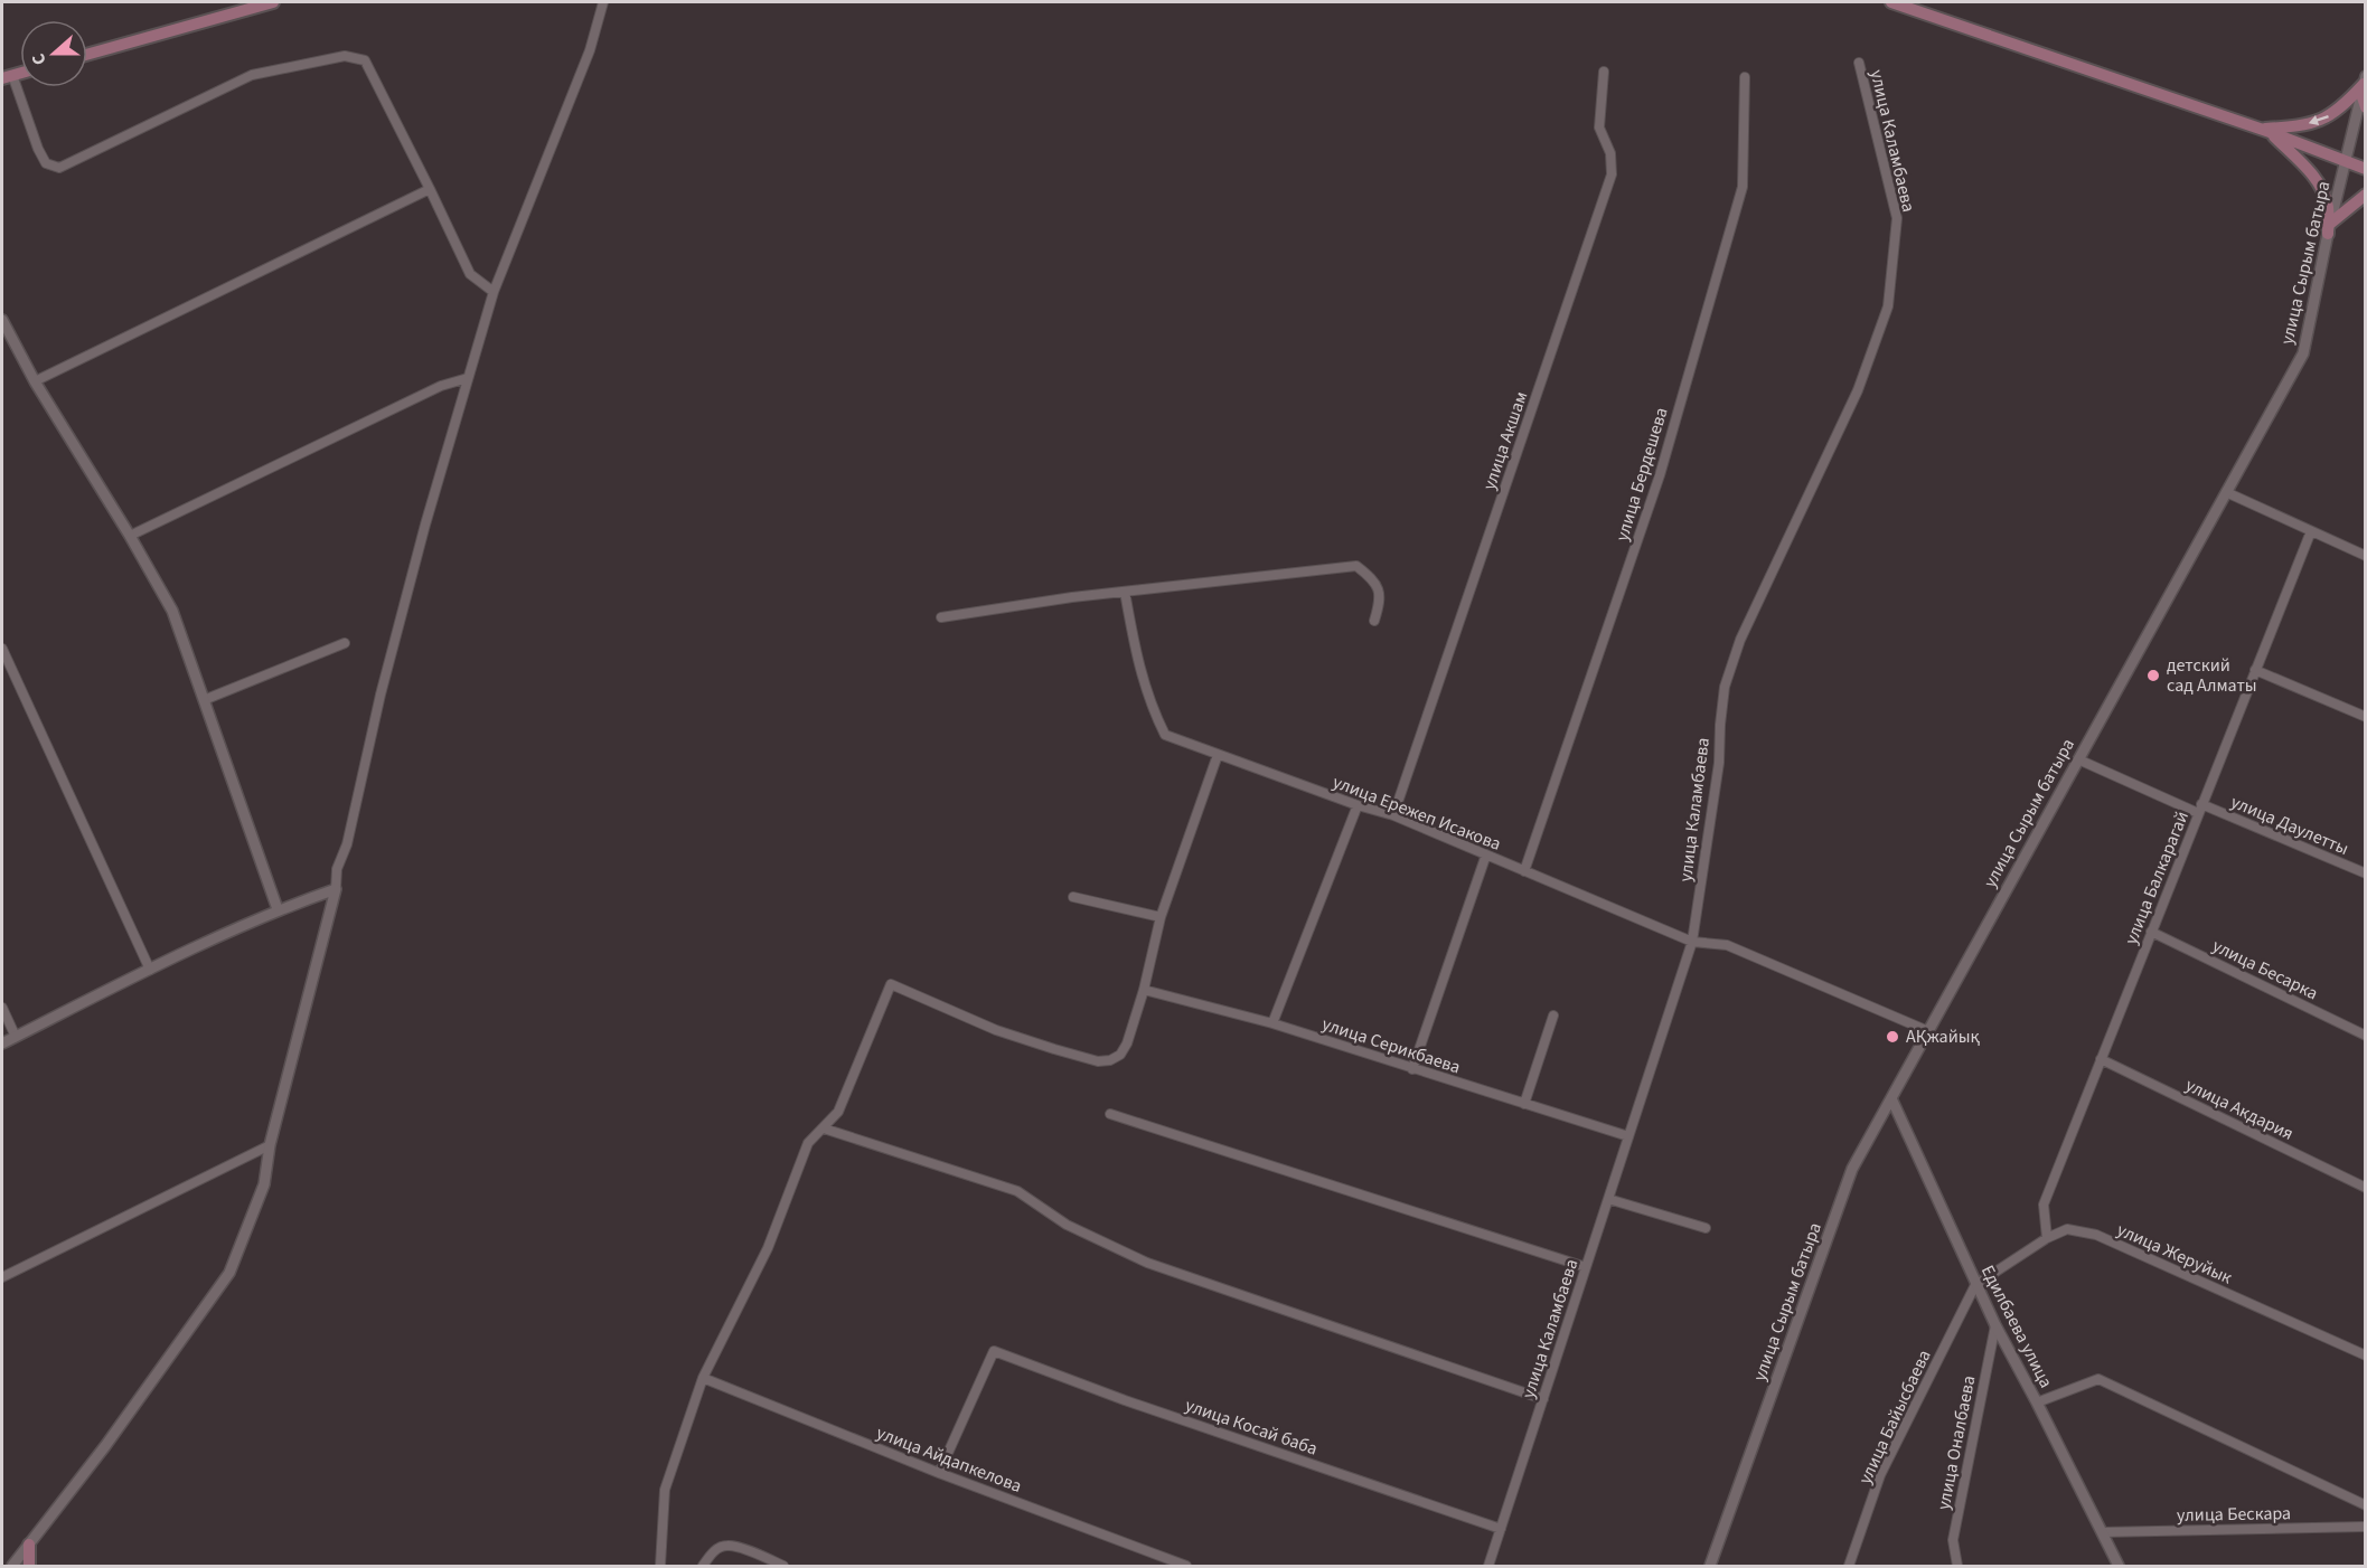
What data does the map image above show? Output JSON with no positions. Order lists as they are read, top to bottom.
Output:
{
  "streets": {
    "street": [
      "улица Каламбаева",
      "улица Сырым батыра",
      "улица Акшам",
      "улица Бердешева",
      "улица Ережеп Исакова",
      "улица Даулетты",
      "улица Балкарагай",
      "улица Бесарка",
      "улица Серикбаева",
      "улица Акдария",
      "улица Жеруйык",
      "Едилбаева улица",
      "улица Байысбаева",
      "улица Косай баба",
      "улица Оналбаева",
      "улица Айдапкелова",
      "улица Бескара"
    ]
  },
  "crossings": [
    ["улица Каламбаева", "улица Ережеп Исакова"],
    ["улица Каламбаева", "улица Серикбаева"],
    ["улица Каламбаева", "улица Косай баба"],
    ["улица Сырым батыра", "улица Ережеп Исакова"],
    ["улица Сырым батыра", "улица Даулетты"],
    ["улица Сырым батыра", "Едилбаева улица"],
    ["улица Акшам", "улица Ережеп Исакова"],
    ["улица Бердешева", "улица Ережеп Исакова"],
    ["улица Даулетты", "улица Балкарагай"],
    ["улица Балкарагай", "улица Бесарка"],
    ["улица Балкарагай", "улица Акдария"],
    ["улица Балкарагай", "улица Жеруйык"],
    ["улица Жеруйык", "Едилбаева улица"],
    ["улица Жеруйык", "улица Байысбаева"],
    ["Едилбаева улица", "улица Байысбаева"],
    ["Едилбаева улица", "улица Оналбаева"],
    ["Едилбаева улица", "улица Бескара"],
    ["улица Косай баба", "улица Айдапкелова"]
  ],
  "places": ["детский сад Алматы", "АҚжайық"],
  "north": "left"
}
